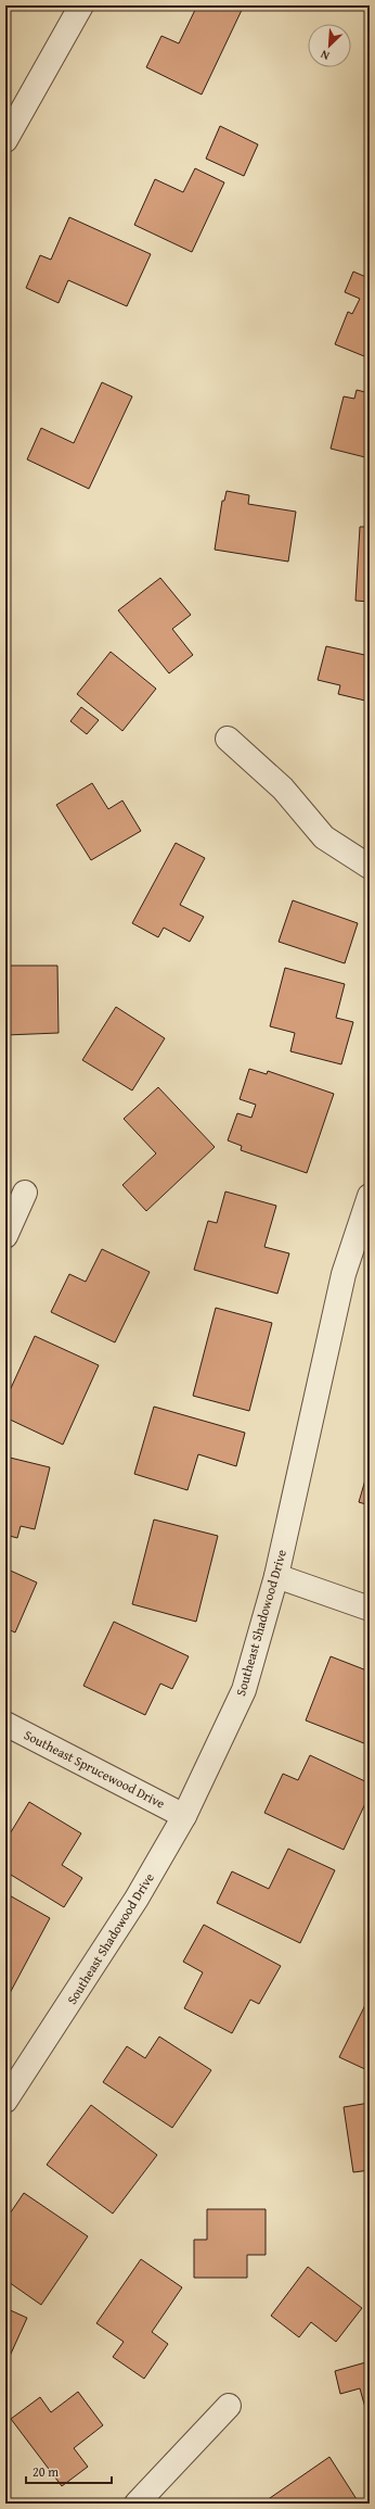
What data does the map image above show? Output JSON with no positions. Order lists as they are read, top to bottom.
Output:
{
  "streets": {
    "street": ["Southeast Shadowood Drive", "Southeast Sprucewood Drive"]
  },
  "crossings": [
    ["Southeast Shadowood Drive", "Southeast Sprucewood Drive"]
  ],
  "scale_bar": "20 m",
  "north": "bottom left"
}
